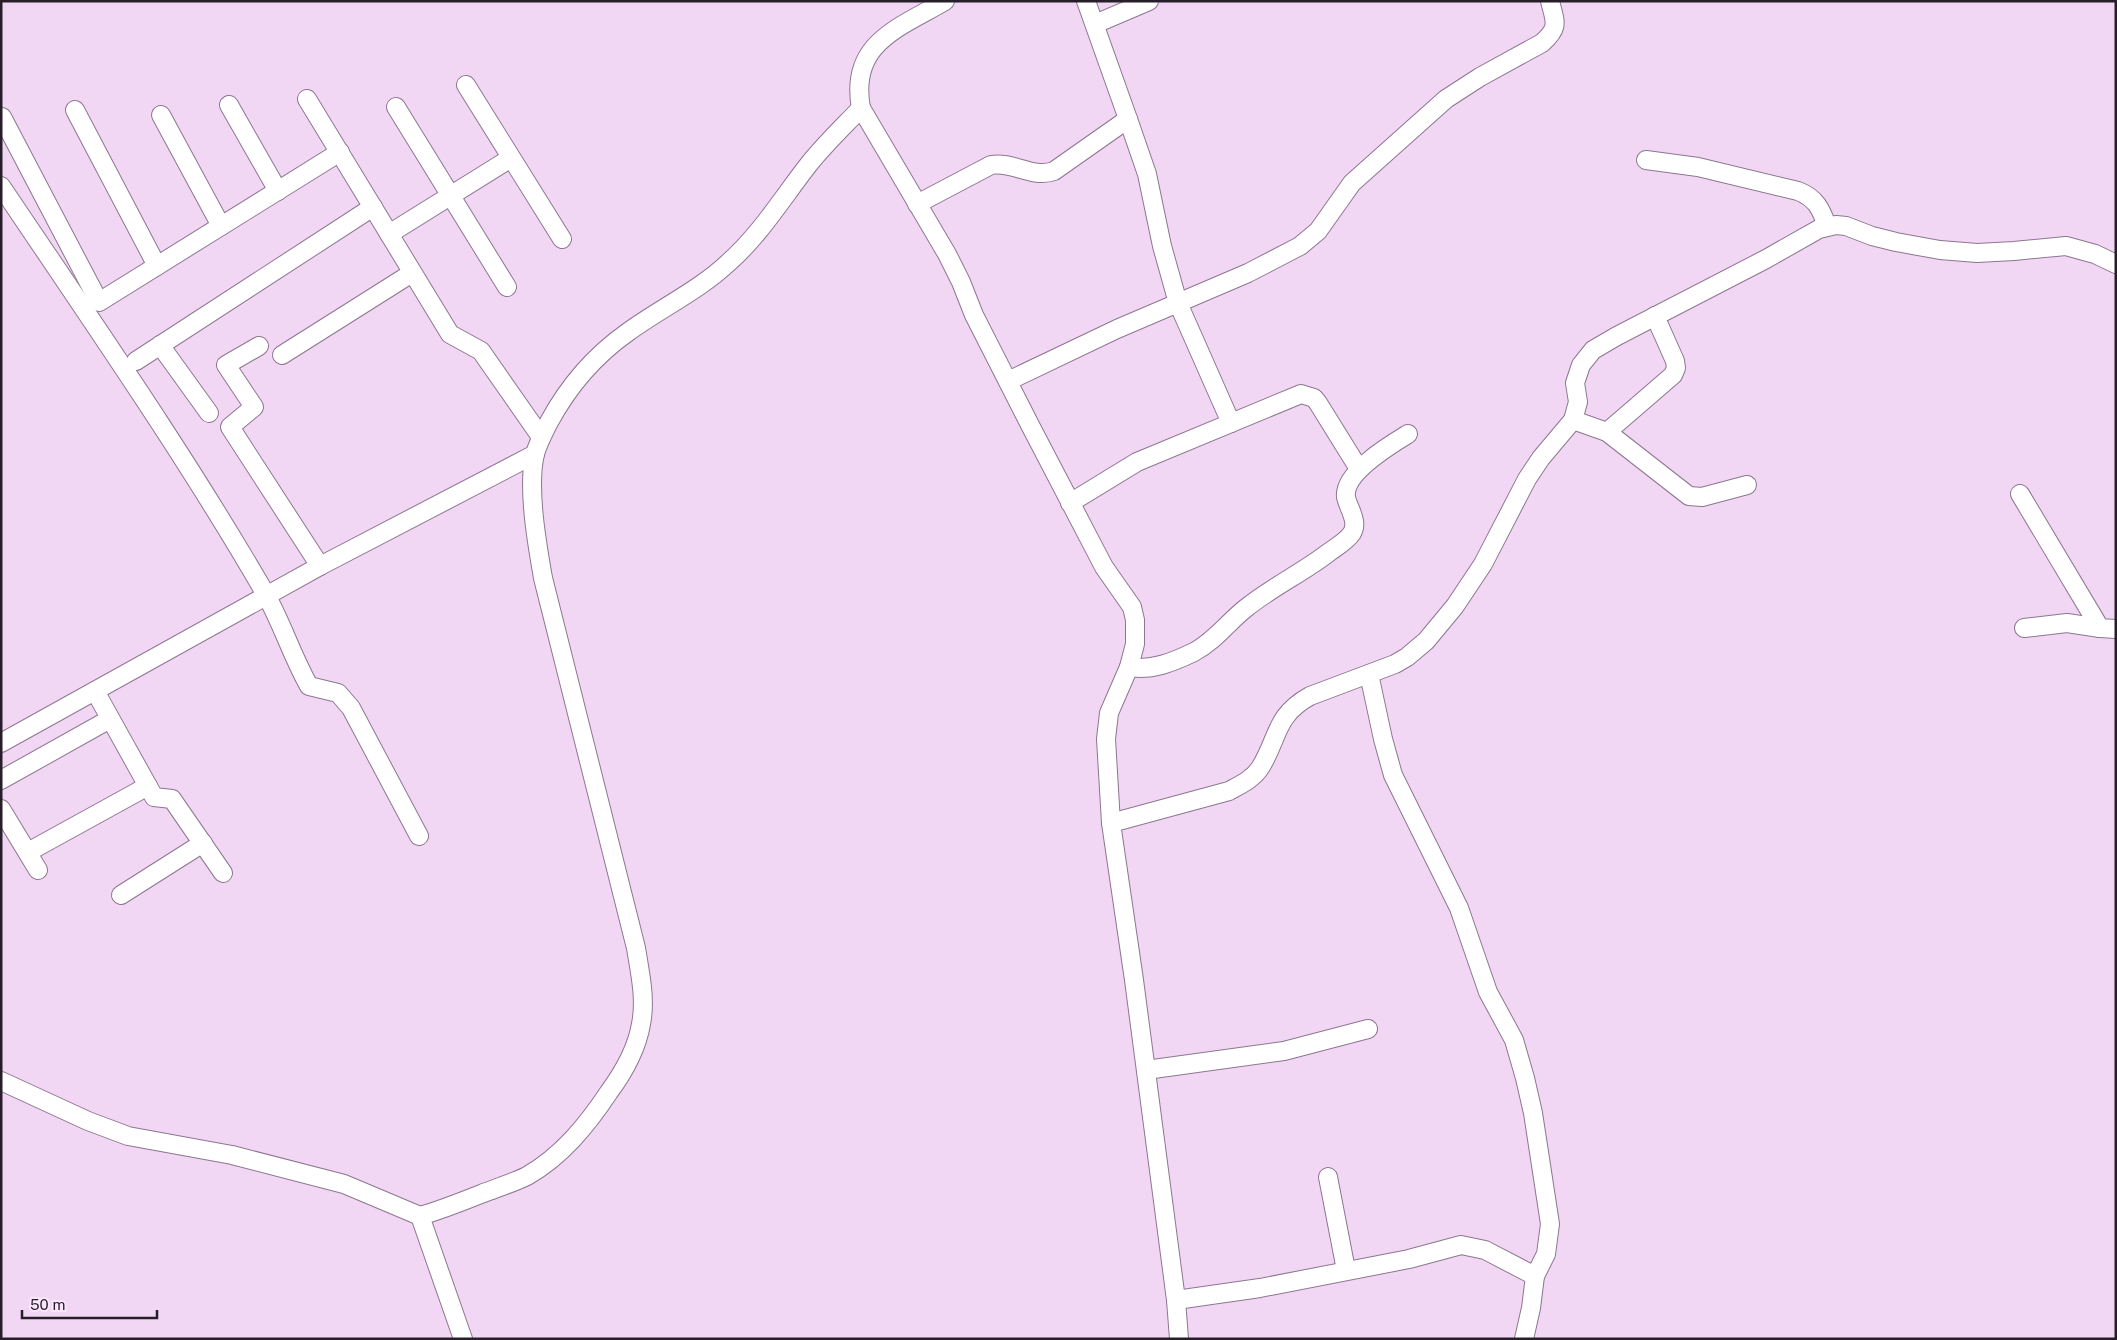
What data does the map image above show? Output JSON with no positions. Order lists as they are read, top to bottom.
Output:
{
  "scale_bar": "50 m"
}
